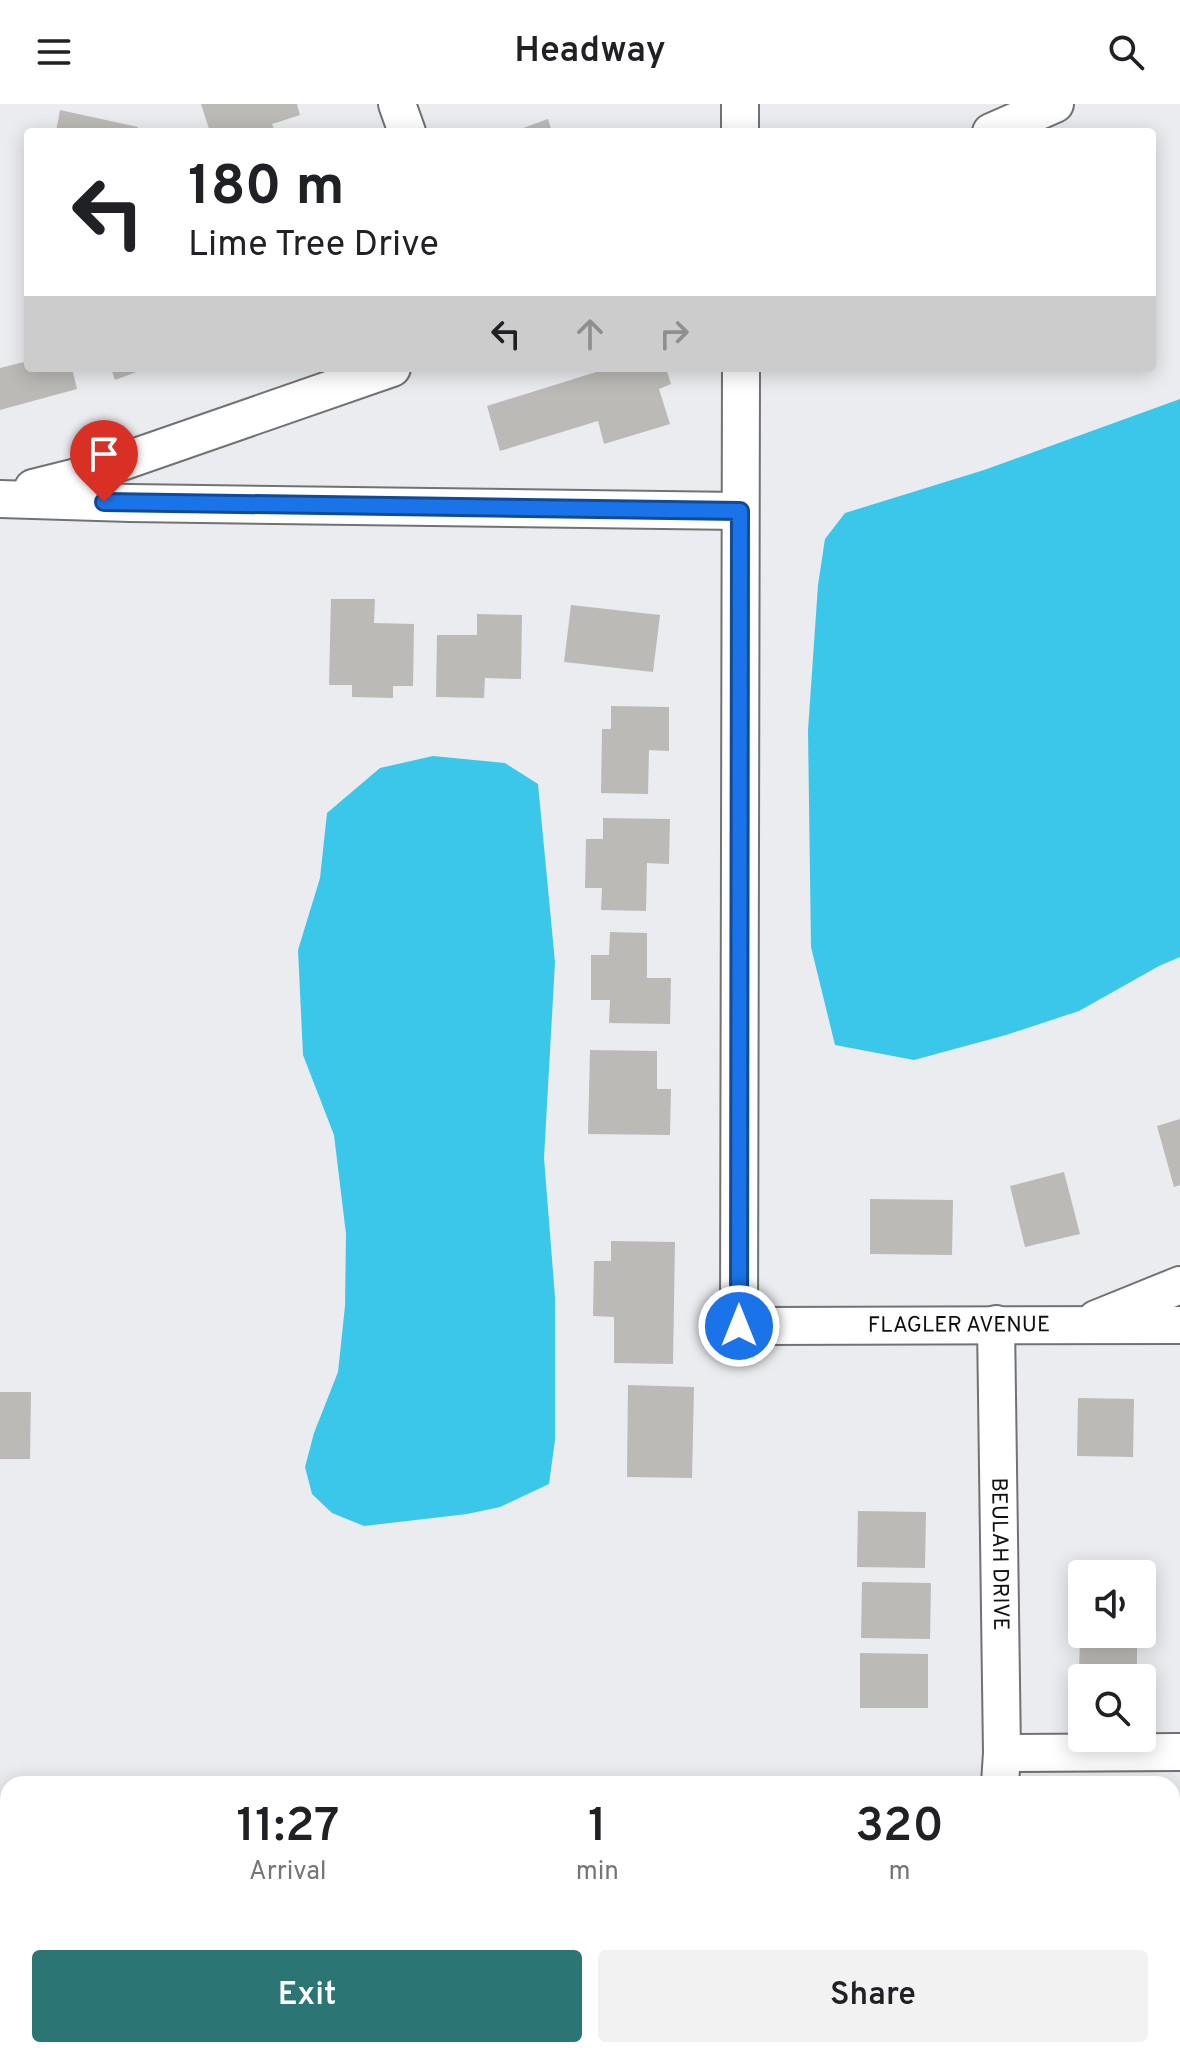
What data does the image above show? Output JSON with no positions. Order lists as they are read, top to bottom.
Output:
{
  "streets": {
    "street": ["FLAGLER AVENUE", "BEULAH DRIVE"]
  },
  "crossings": [
    ["FLAGLER AVENUE", "BEULAH DRIVE"]
  ],
  "page": {
    "header": "Headway",
    "turn": ["180 m", "Lime Tree Drive"],
    "eta": [
      "11:27",
      "Arrival",
      "1",
      "min",
      "320",
      "m"
    ],
    "buttons": ["Exit", "Share"]
  }
}
